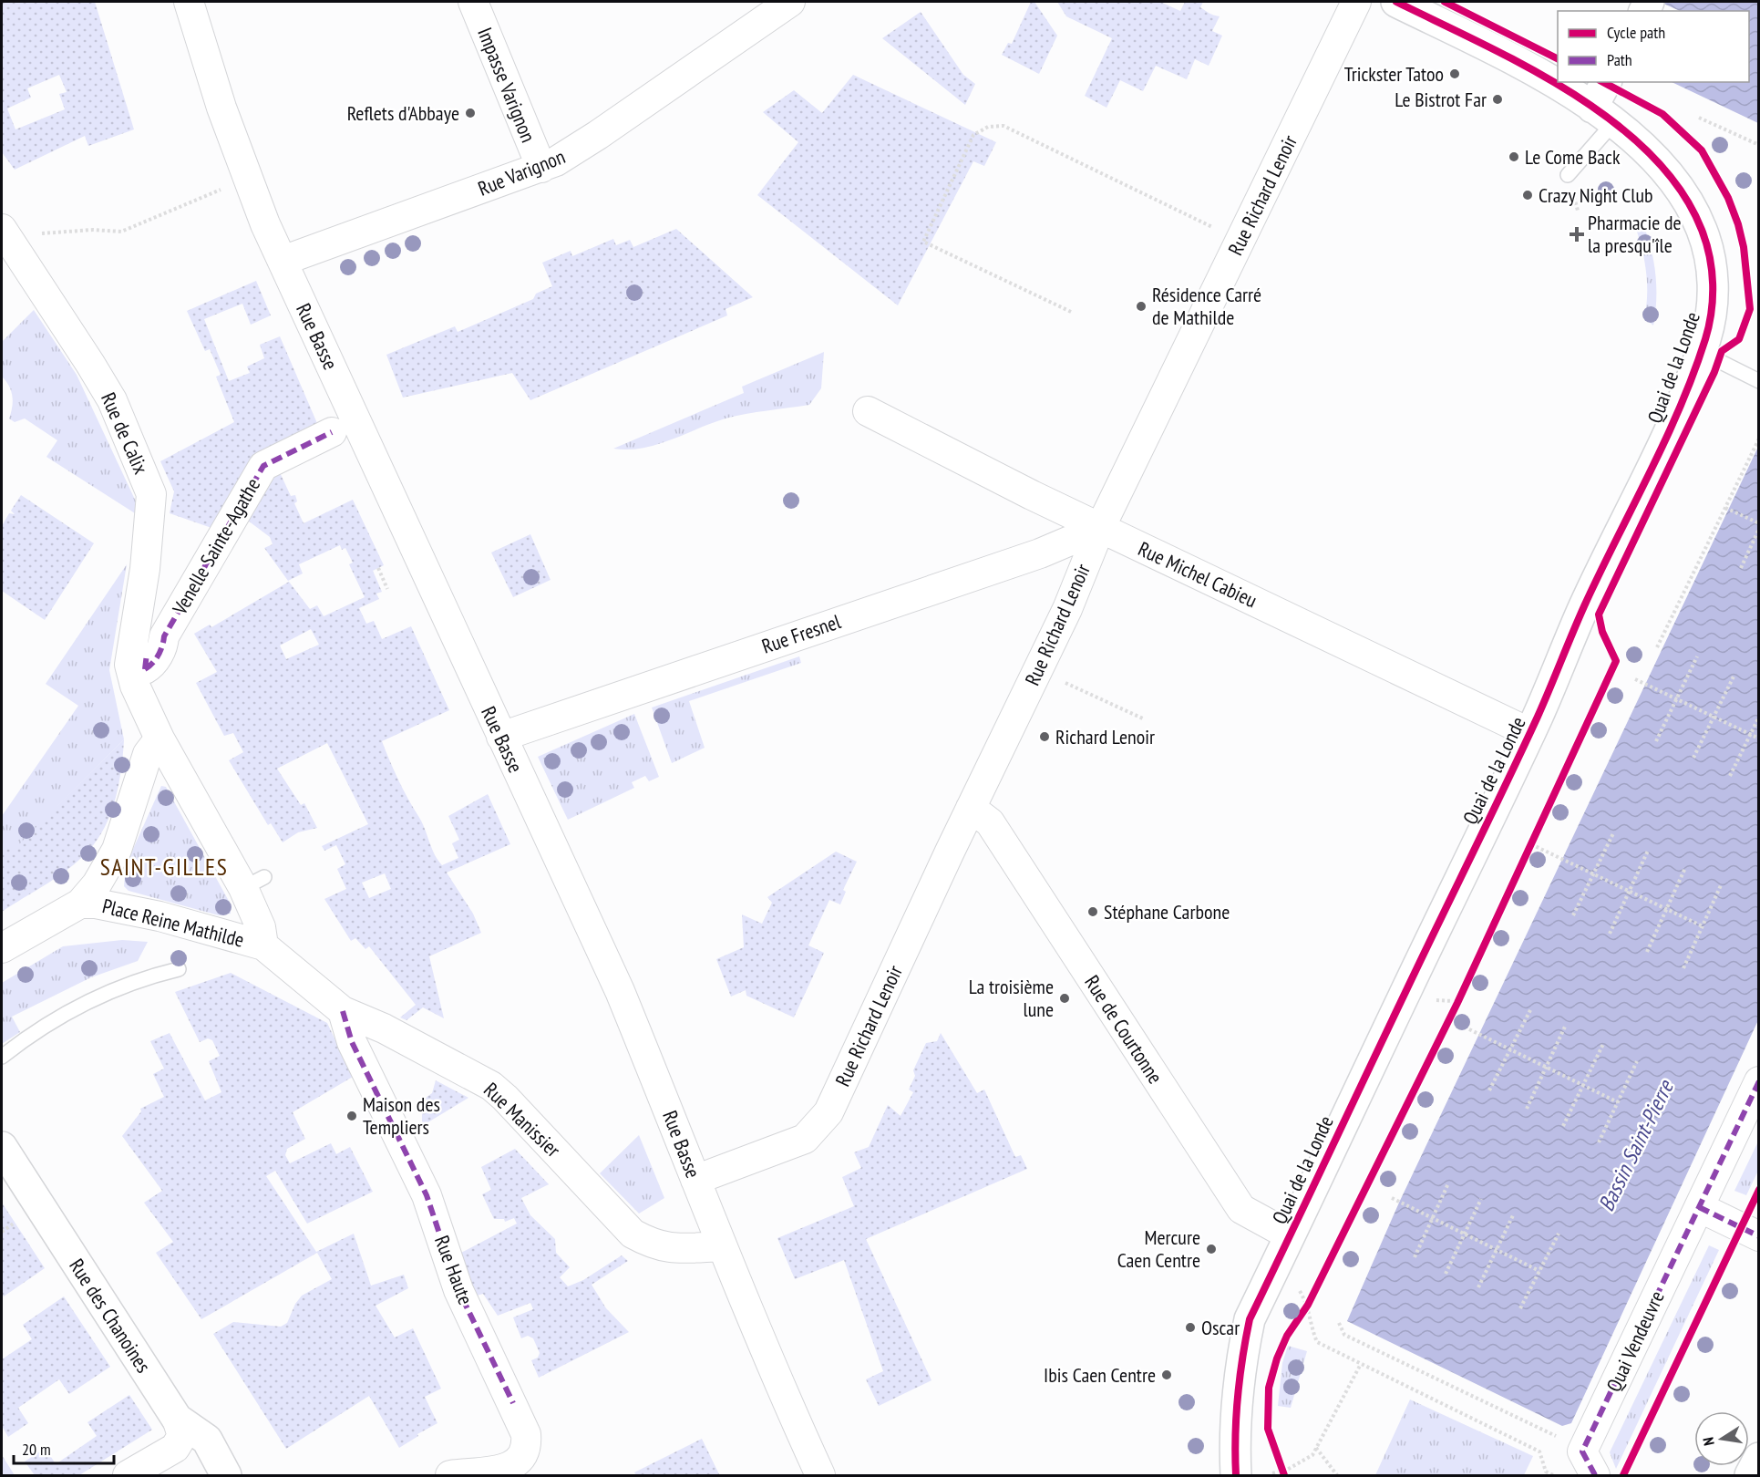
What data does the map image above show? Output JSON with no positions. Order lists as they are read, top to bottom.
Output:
{
  "streets": {
    "street": [
      "Impasse Varignon",
      "Rue Varignon",
      "Rue Richard Lenoir",
      "Rue Basse",
      "Quai de la Londe",
      "Rue de Calix",
      "Venelle Sainte-Agathe",
      "Rue Michel Cabieu",
      "Rue Fresnel",
      "Place Reine Mathilde",
      "Rue de Courtonne",
      "Rue Manissier",
      "Rue Haute",
      "Rue des Chanoines",
      "Quai Vendeuvre"
    ]
  },
  "crossings": [
    ["Impasse Varignon", "Rue Varignon"],
    ["Rue Varignon", "Rue Basse"],
    ["Rue Richard Lenoir", "Rue Basse"],
    ["Rue Richard Lenoir", "Rue Michel Cabieu"],
    ["Rue Richard Lenoir", "Rue Fresnel"],
    ["Rue Richard Lenoir", "Rue de Courtonne"],
    ["Rue Basse", "Rue Fresnel"],
    ["Rue Basse", "Rue Manissier"],
    ["Quai de la Londe", "Rue Michel Cabieu"],
    ["Quai de la Londe", "Rue de Courtonne"],
    ["Rue de Calix", "Venelle Sainte-Agathe"],
    ["Rue de Calix", "Place Reine Mathilde"],
    ["Venelle Sainte-Agathe", "Place Reine Mathilde"],
    ["Rue Michel Cabieu", "Rue Fresnel"],
    ["Place Reine Mathilde", "Rue Manissier"],
    ["Rue Manissier", "Rue Haute"]
  ],
  "districts": ["SAINT-GILLES"],
  "water": ["Bassin Saint-Pierre"],
  "places": {
    "other": [
      "Trickster Tatoo",
      "Le Bistrot Far",
      "Reflets d'Abbaye",
      "Le Come Back",
      "Crazy Night Club",
      "Résidence Carré de Mathilde",
      "Richard Lenoir",
      "Stéphane Carbone",
      "La troisième lune",
      "Maison des Templiers",
      "Mercure Caen Centre",
      "Oscar",
      "Ibis Caen Centre"
    ],
    "health": ["Pharmacie de la presqu'île"]
  },
  "legend": ["Cycle path", "Path"],
  "scale_bar": "20 m",
  "north": "left"
}
